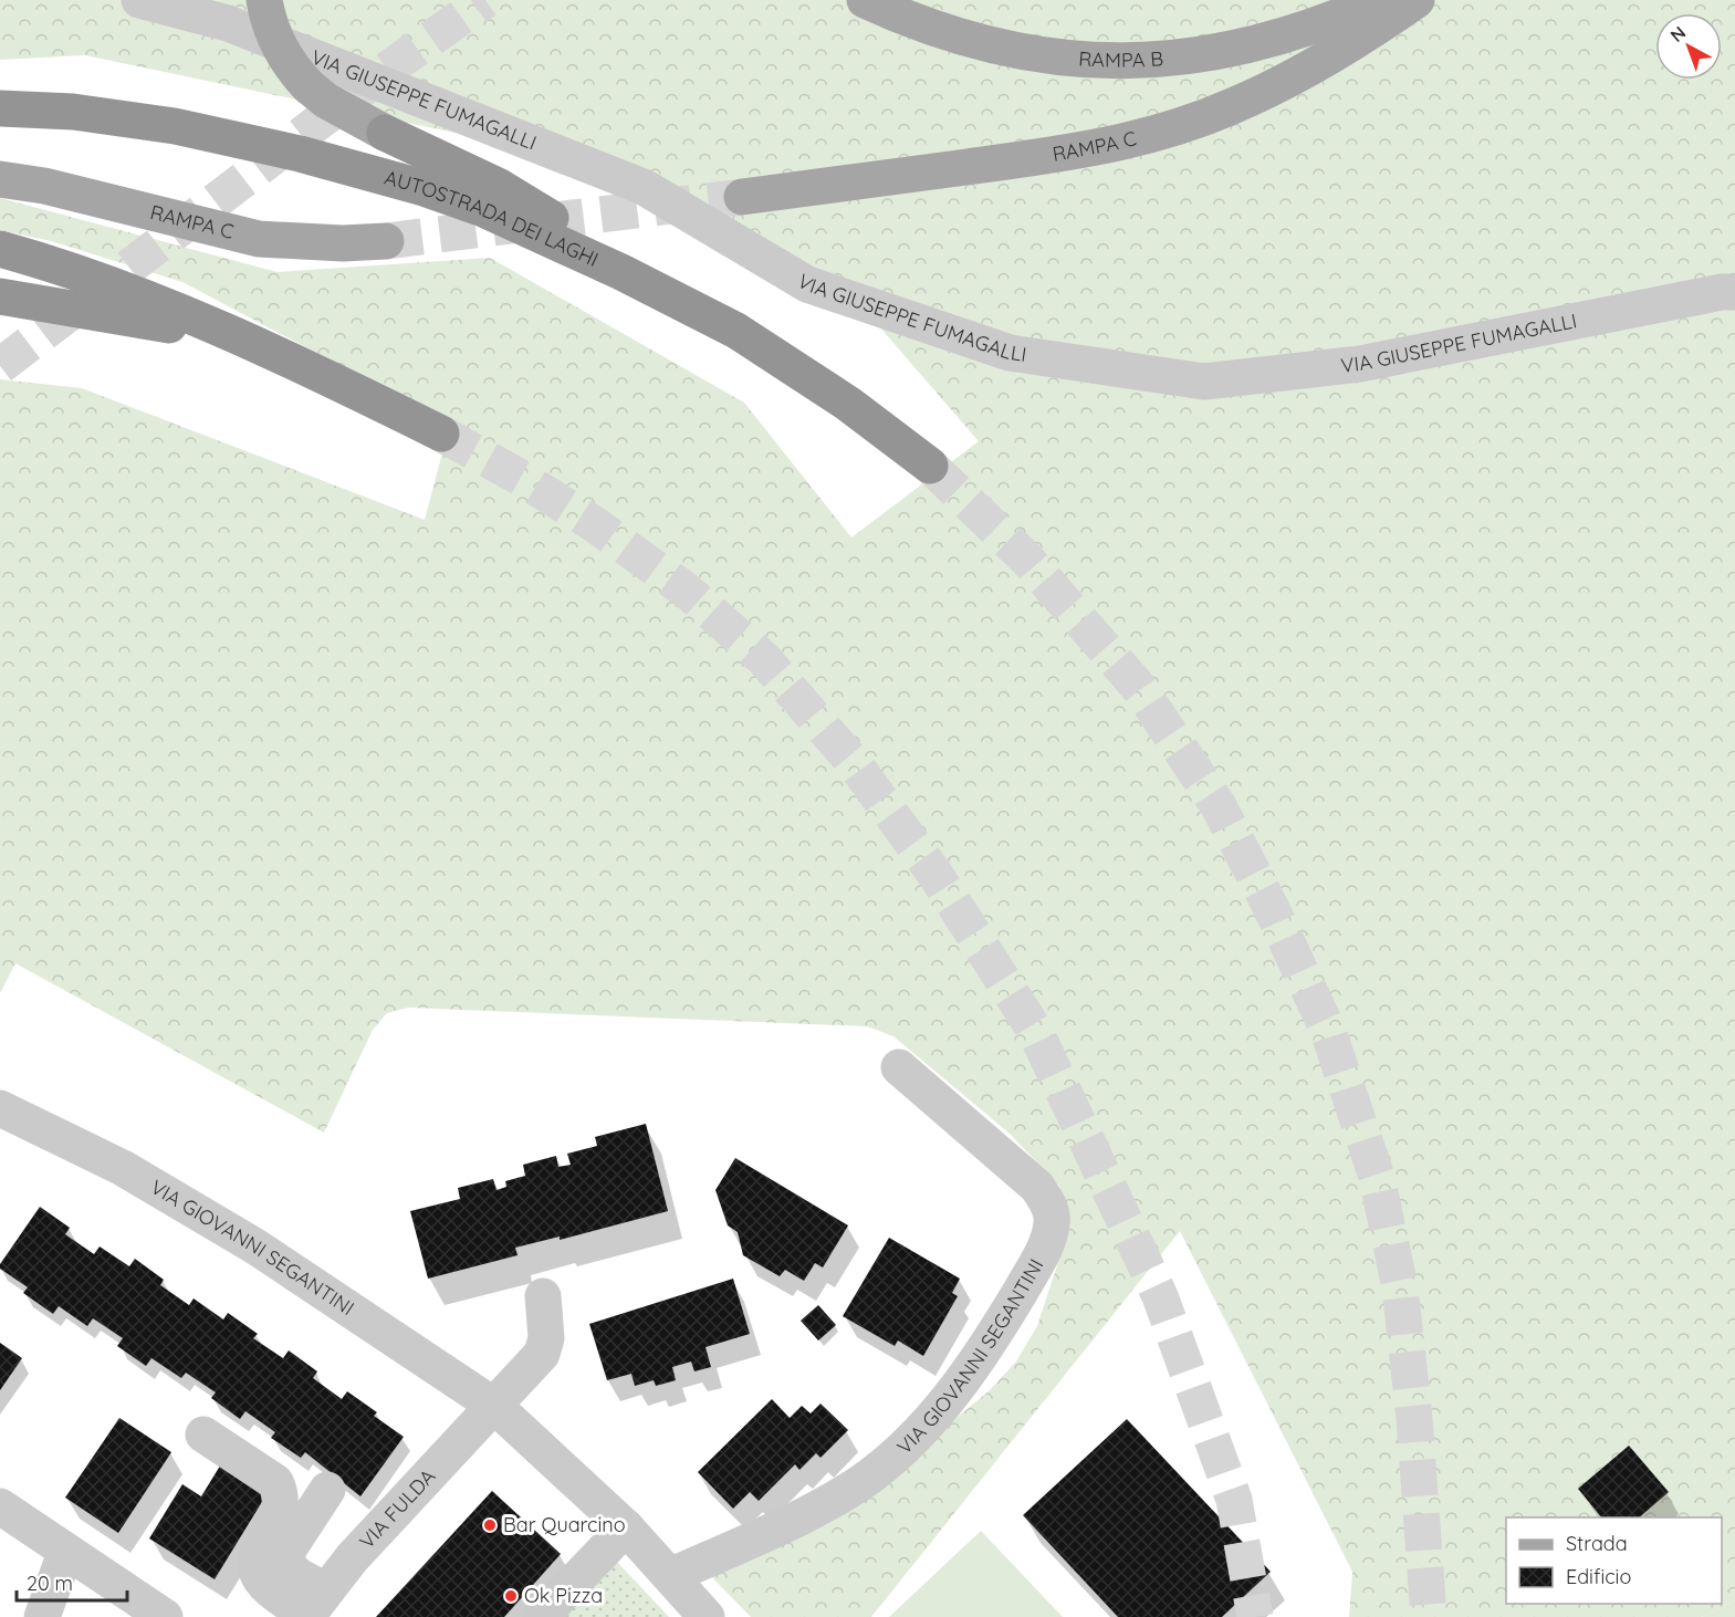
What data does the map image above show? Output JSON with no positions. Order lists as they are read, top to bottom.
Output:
{
  "streets": {
    "highway": ["AUTOSTRADA DEI LAGHI"],
    "main road": ["RAMPA B", "RAMPA C"],
    "street": ["VIA GIUSEPPE FUMAGALLI", "VIA GIOVANNI SEGANTINI", "VIA FULDA"]
  },
  "crossings": [
    ["VIA GIOVANNI SEGANTINI", "VIA FULDA"]
  ],
  "places": ["Bar Quarcino", "Ok Pizza"],
  "legend": ["Strada", "Edificio"],
  "scale_bar": "20 m",
  "north": "top left"
}
